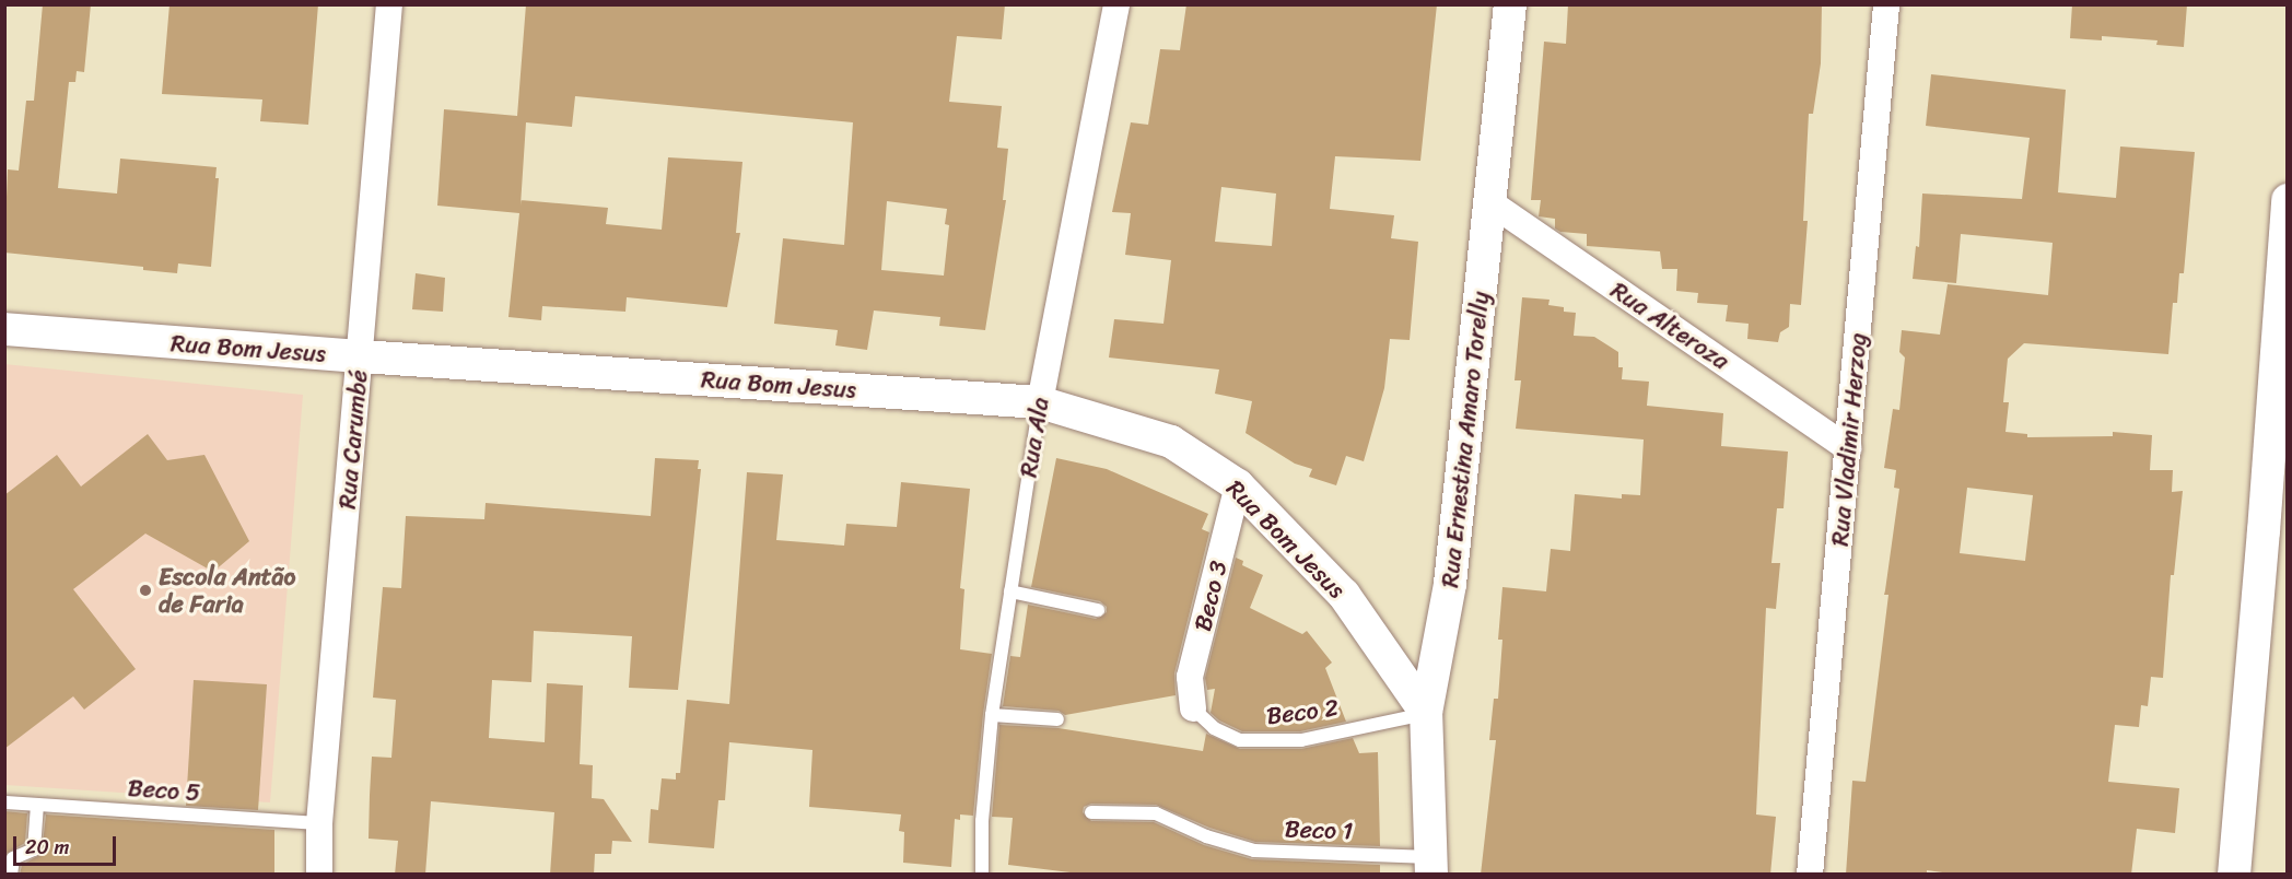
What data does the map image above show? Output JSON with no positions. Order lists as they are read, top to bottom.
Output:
{
  "streets": {
    "street": [
      "Rua Alteroza",
      "Rua Bom Jesus",
      "Rua Ala",
      "Rua Carumbé",
      "Rua Ernestina Amaro Torelly",
      "Rua Vladimir Herzog",
      "Beco 3"
    ],
    "lane": ["Beco 2", "Beco 5", "Beco 1"]
  },
  "crossings": [
    ["Rua Alteroza", "Rua Ernestina Amaro Torelly"],
    ["Rua Alteroza", "Rua Vladimir Herzog"],
    ["Rua Bom Jesus", "Rua Ala"],
    ["Rua Bom Jesus", "Rua Carumbé"],
    ["Rua Bom Jesus", "Rua Ernestina Amaro Torelly"],
    ["Rua Bom Jesus", "Beco 3"],
    ["Rua Bom Jesus", "Beco 2"],
    ["Rua Carumbé", "Beco 5"],
    ["Rua Ernestina Amaro Torelly", "Beco 2"],
    ["Rua Ernestina Amaro Torelly", "Beco 1"],
    ["Beco 3", "Beco 2"]
  ],
  "places": ["Escola Antão de Faria"],
  "scale_bar": "20 m"
}
